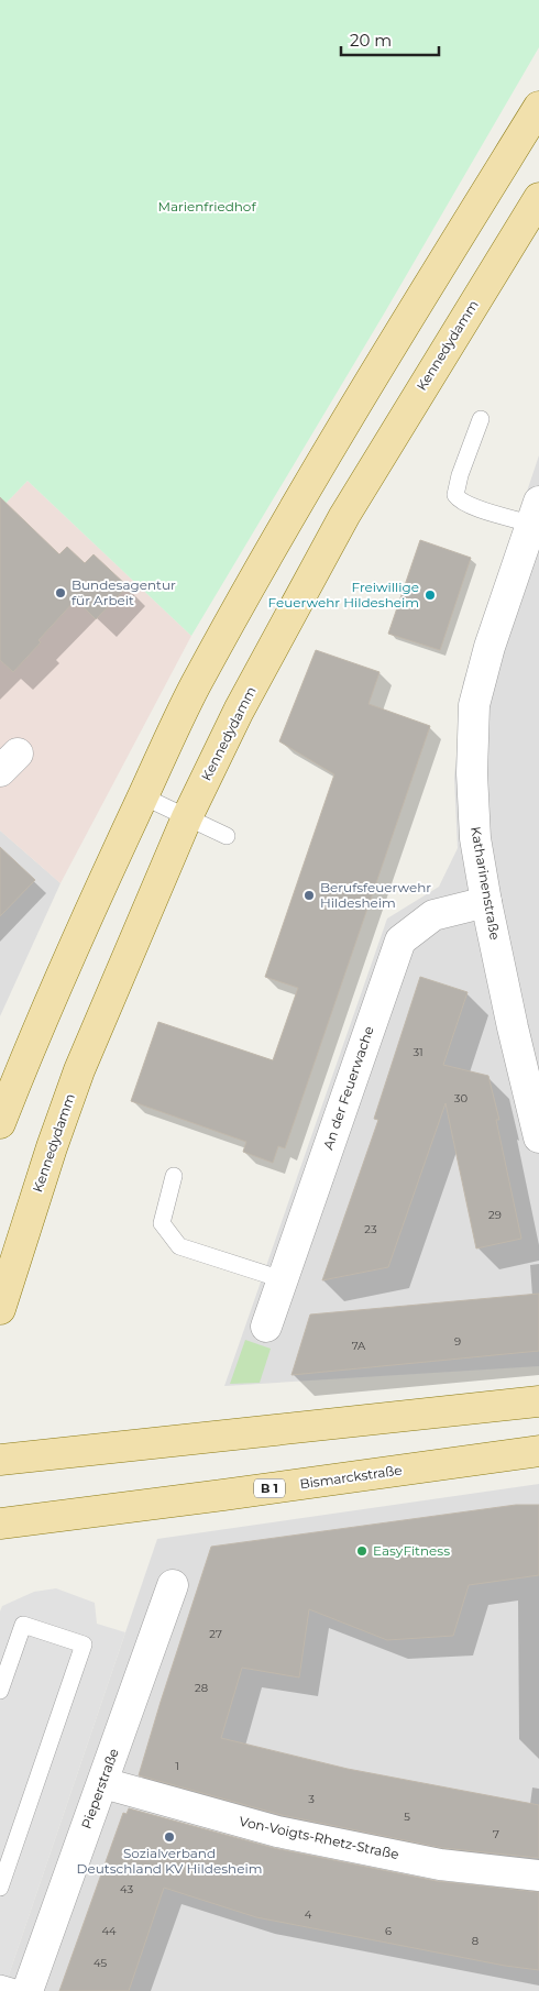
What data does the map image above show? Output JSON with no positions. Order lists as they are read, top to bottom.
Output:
{
  "streets": {
    "main road": ["Kennedydamm", "Bismarckstraße", "B 1"],
    "street": [
      "Katharinenstraße",
      "An der Feuerwache",
      "Pieperstraße",
      "Von-Voigts-Rhetz-Straße"
    ]
  },
  "crossings": [
    ["Katharinenstraße", "An der Feuerwache"],
    ["Pieperstraße", "Von-Voigts-Rhetz-Straße"]
  ],
  "parks": ["Marienfriedhof"],
  "places": [
    "Bundesagentur für Arbeit",
    "Freiwillige Feuerwehr Hildesheim",
    "Berufsfeuerwehr Hildesheim",
    "EasyFitness",
    "Sozialverband Deutschland KV Hildesheim"
  ],
  "house_numbers": [
    "31",
    "30",
    "29",
    "23",
    "9",
    "7A",
    "27",
    "28",
    "1",
    "3",
    "5",
    "7",
    "43",
    "4",
    "44",
    "6",
    "8",
    "45"
  ],
  "scale_bar": "20 m"
}
